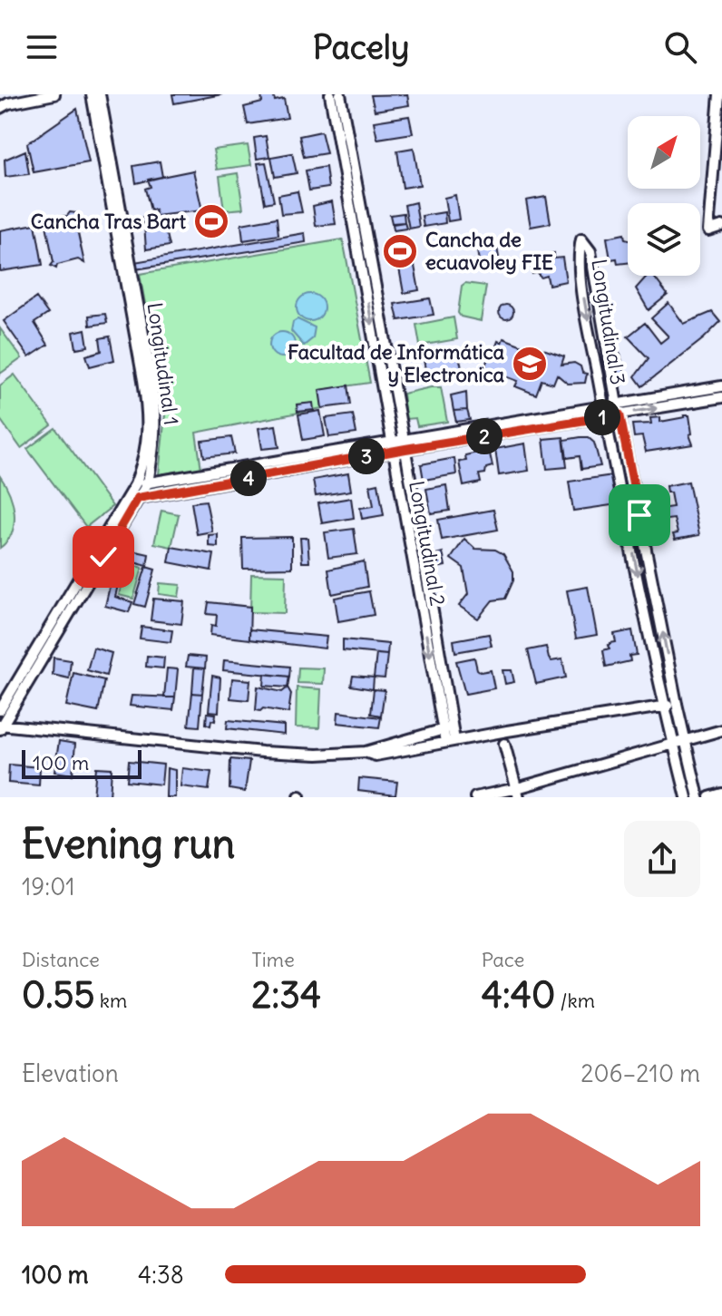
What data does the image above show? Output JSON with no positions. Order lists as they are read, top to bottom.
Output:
{
  "streets": {
    "street": ["Longitudinal 3", "Longitudinal 1", "Longitudinal 2"]
  },
  "places": {
    "sports": ["Cancha Tras Bart", "Cancha de ecuavoley FIE"],
    "school or university": ["Facultad de Informática y Electronica"]
  },
  "scale_bar": "100 m",
  "north": "top right",
  "page": {
    "header": "Pacely",
    "pins": [
      "1",
      "2",
      "3",
      "4"
    ],
    "scale": "100 m",
    "heading": ["Evening run", "19:01"],
    "stats": [
      ["Distance", "0.55 km"],
      ["Time", "2:34"],
      ["Pace", "4:40 /km"]
    ],
    "chart": ["Elevation", "206–210 m"],
    "list": [
      {
        "name": "100 m",
        "note": "4:38"
      }
    ]
  }
}
